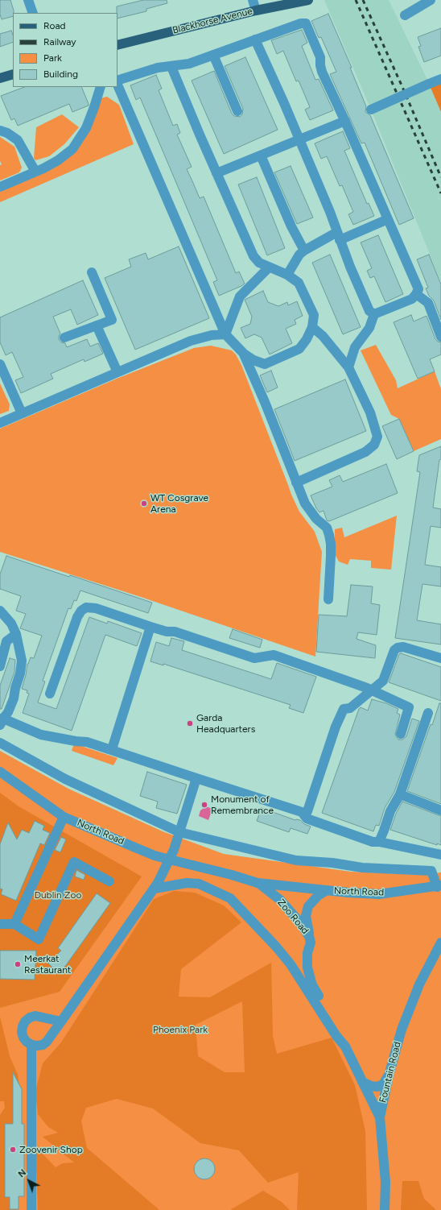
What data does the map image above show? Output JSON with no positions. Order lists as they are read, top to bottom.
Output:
{
  "streets": {
    "main road": ["Blackhorse Avenue"],
    "street": ["North Road", "Zoo Road", "Fountain Road"]
  },
  "crossings": [
    ["North Road", "Zoo Road"]
  ],
  "parks": ["Dublin Zoo", "Phoenix Park"],
  "places": [
    "WT Cosgrave Arena",
    "Garda Headquarters",
    "Monument of Remembrance",
    "Meerkat Restaurant",
    "Zoovenir Shop"
  ],
  "legend": [
    "Road",
    "Railway",
    "Park",
    "Building"
  ],
  "north": "top left"
}
